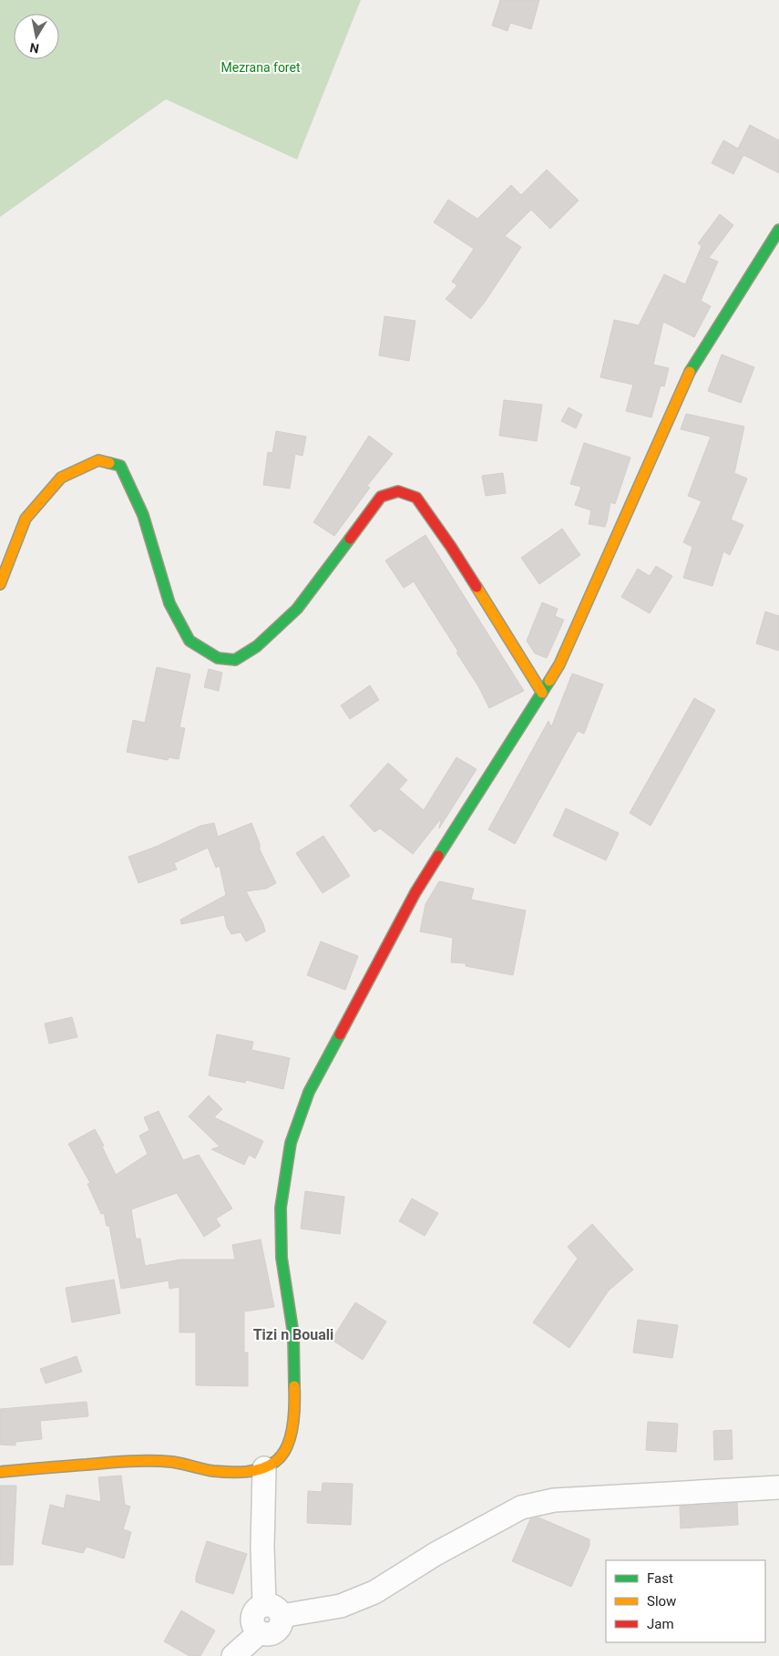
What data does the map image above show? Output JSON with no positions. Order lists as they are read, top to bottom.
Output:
{
  "districts": ["Tizi n Bouali"],
  "parks": ["Mezrana foret"],
  "legend": ["Fast", "Slow", "Jam"],
  "north": "bottom"
}
